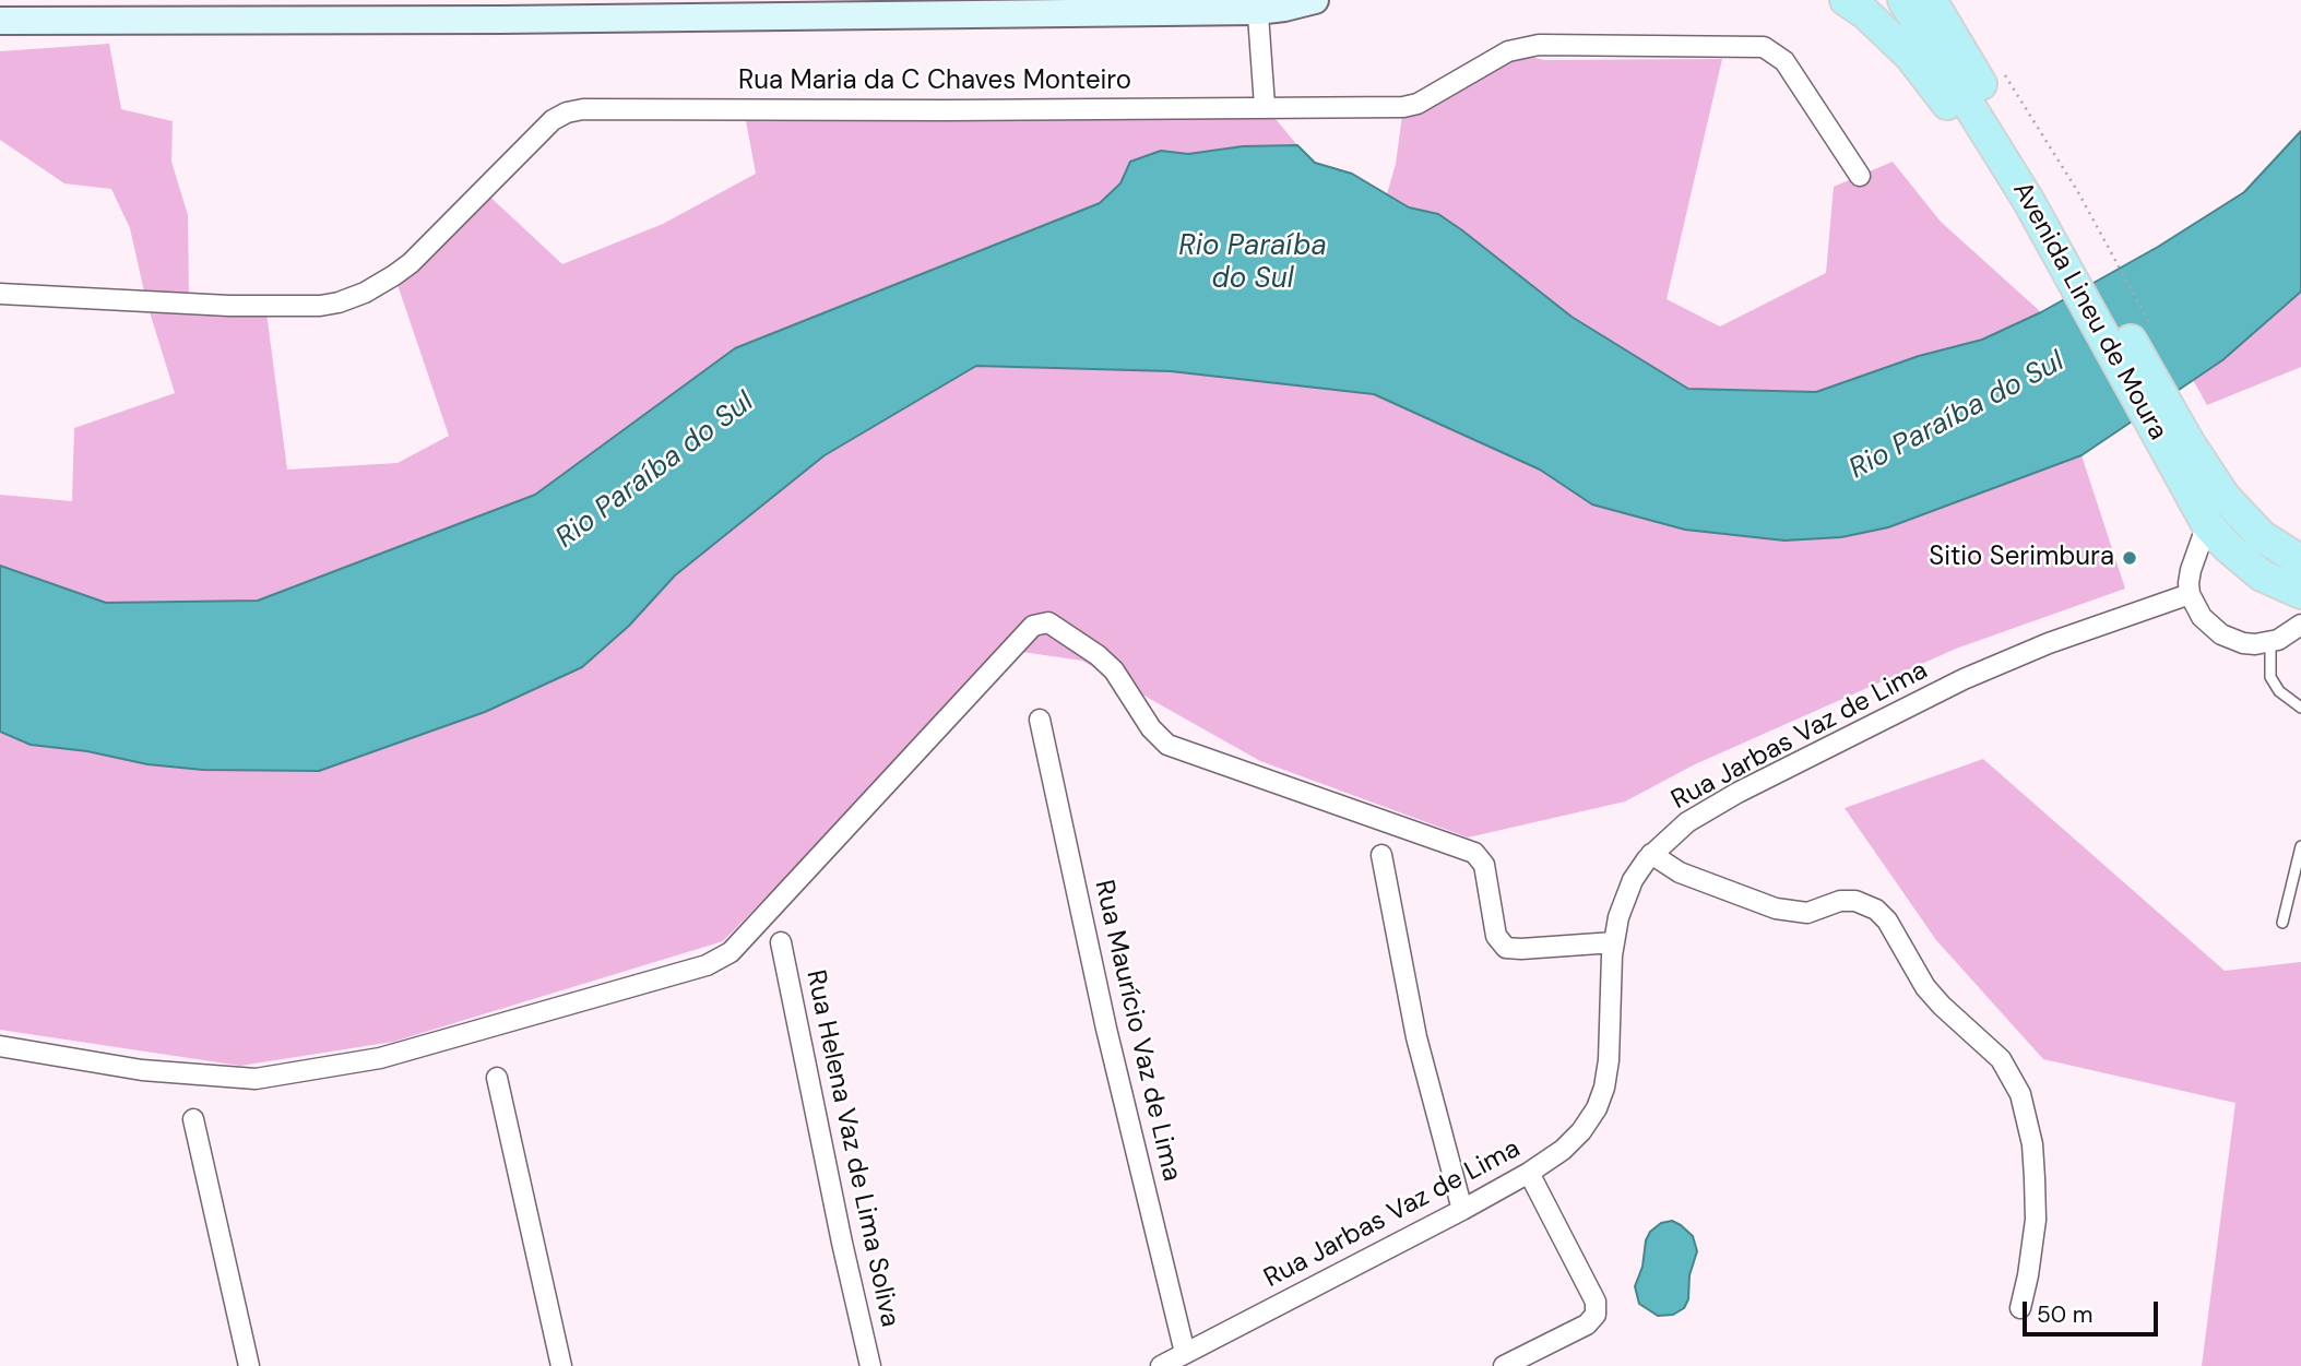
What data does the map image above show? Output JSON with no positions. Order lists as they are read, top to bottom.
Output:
{
  "streets": {
    "main road": ["Avenida Lineu de Moura"],
    "street": [
      "Rua Maria da C Chaves Monteiro",
      "Rua Jarbas Vaz de Lima",
      "Rua Maurício Vaz de Lima",
      "Rua Helena Vaz de Lima Soliva"
    ]
  },
  "crossings": [
    ["Rua Jarbas Vaz de Lima", "Rua Maurício Vaz de Lima"]
  ],
  "water": ["Rio Paraíba do Sul"],
  "places": ["Sitio Serimbura"],
  "scale_bar": "50 m"
}
